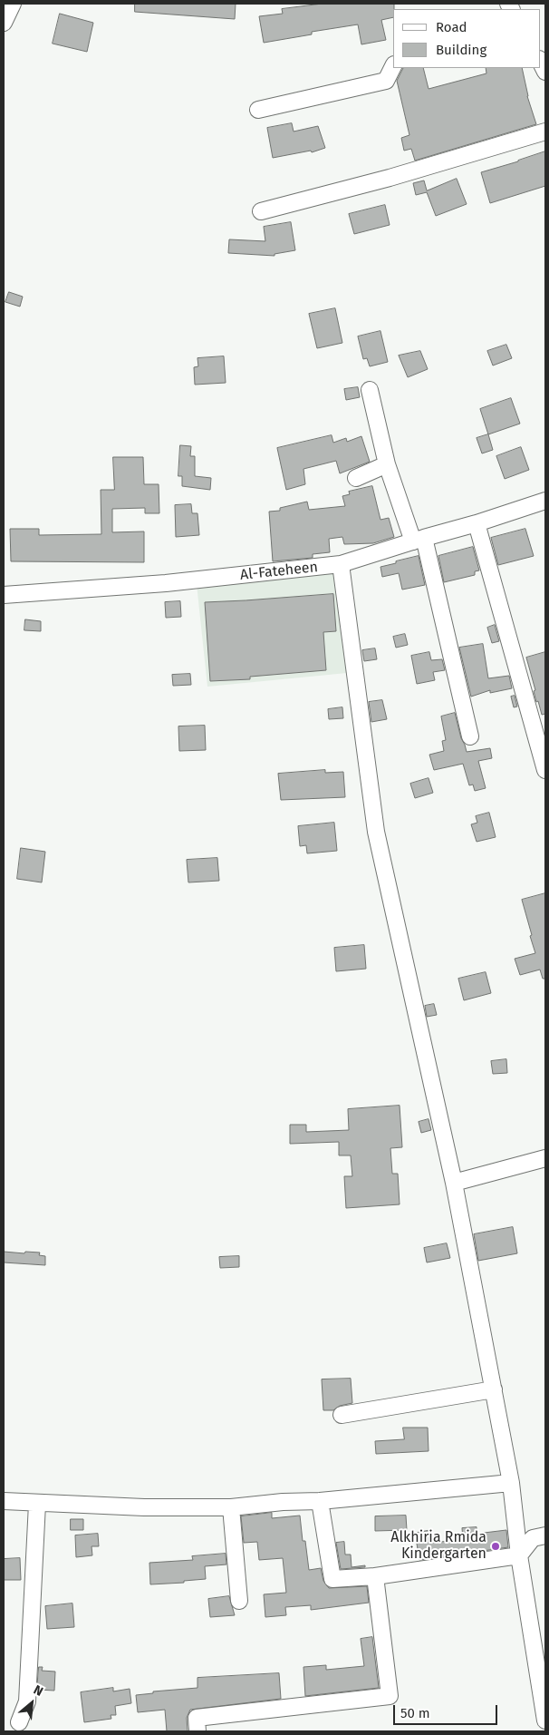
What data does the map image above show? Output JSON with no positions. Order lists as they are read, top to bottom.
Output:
{
  "streets": {
    "street": ["Al-Fateheen"]
  },
  "places": ["Alkhiria Rmida Kindergarten"],
  "legend": ["Road", "Building"],
  "scale_bar": "50 m",
  "north": "top right"
}
